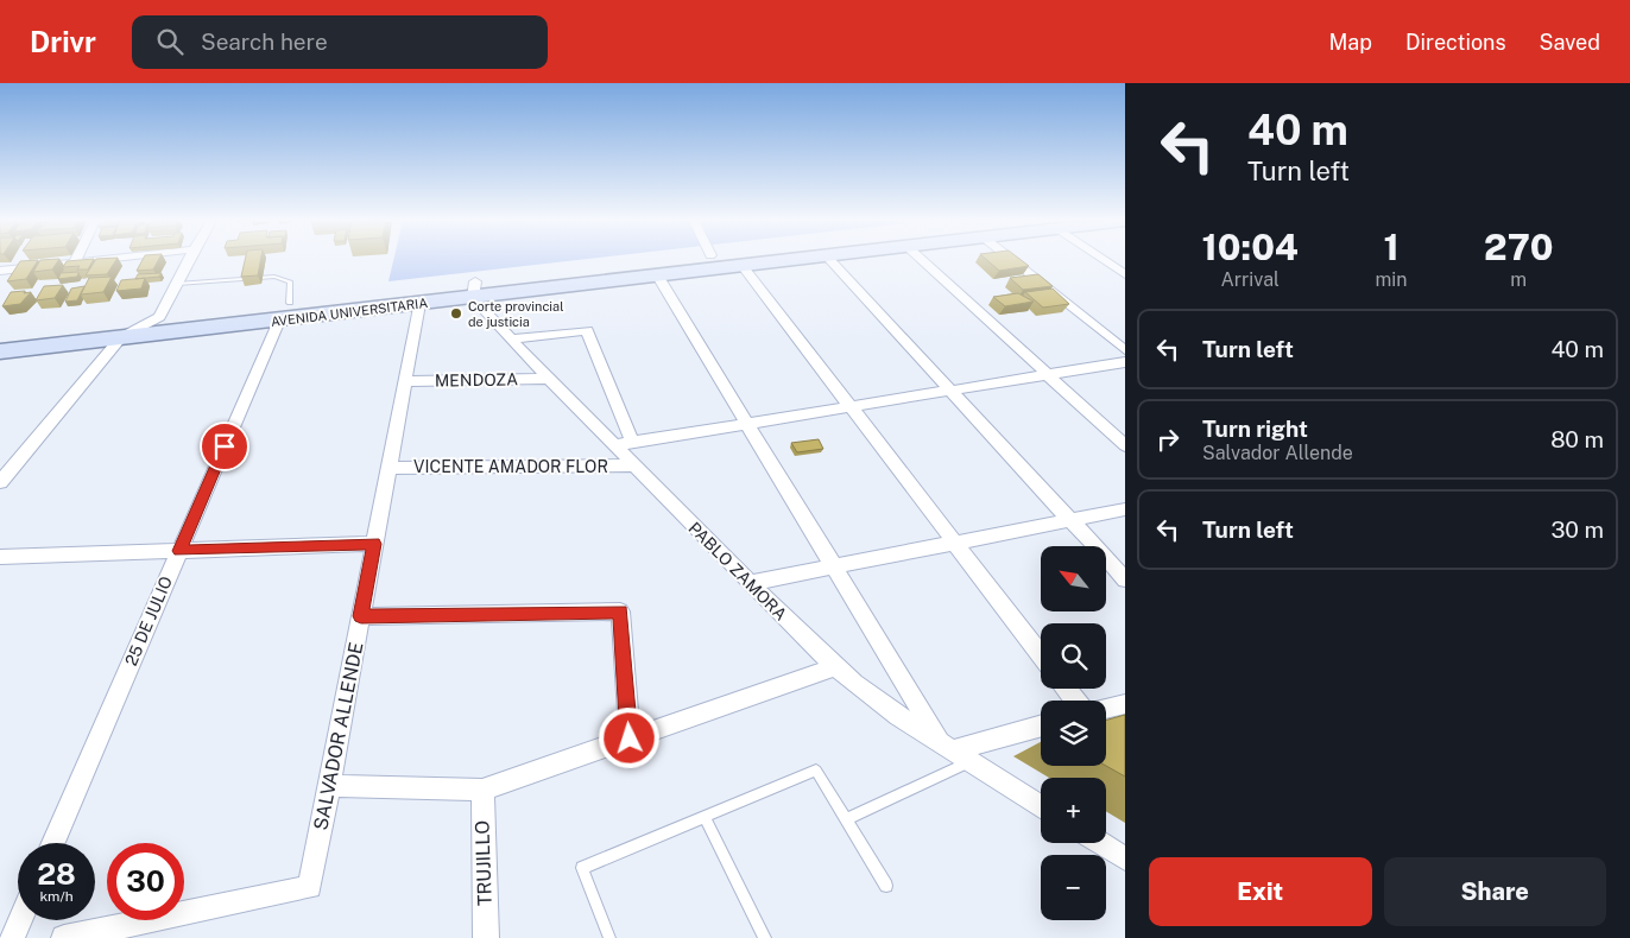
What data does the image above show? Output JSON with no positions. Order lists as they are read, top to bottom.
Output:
{
  "streets": {
    "main road": ["AVENIDA UNIVERSITARIA"],
    "street": [
      "MENDOZA",
      "VICENTE AMADOR FLOR",
      "PABLO ZAMORA",
      "25 DE JULIO",
      "SALVADOR ALLENDE",
      "TRUJILLO"
    ]
  },
  "crossings": [
    ["AVENIDA UNIVERSITARIA", "PABLO ZAMORA"],
    ["AVENIDA UNIVERSITARIA", "25 DE JULIO"],
    ["AVENIDA UNIVERSITARIA", "SALVADOR ALLENDE"],
    ["MENDOZA", "PABLO ZAMORA"],
    ["MENDOZA", "SALVADOR ALLENDE"],
    ["VICENTE AMADOR FLOR", "PABLO ZAMORA"],
    ["VICENTE AMADOR FLOR", "SALVADOR ALLENDE"]
  ],
  "places": ["Corte provincial de justicia"],
  "north": "top left",
  "page": {
    "header": "Drivr",
    "search": "Search here",
    "nav": ["Map", "Directions", "Saved"],
    "turn": ["40 m", "Turn left"],
    "eta": [
      "10:04",
      "Arrival",
      "1",
      "min",
      "270",
      "m"
    ],
    "list": [
      {
        "name": "Turn left",
        "value": "40 m"
      },
      {
        "name": "Turn right",
        "note": "Salvador Allende",
        "value": "80 m"
      },
      {
        "name": "Turn left",
        "value": "30 m"
      }
    ],
    "map_buttons": ["+", "−"],
    "speed": "28 km/h",
    "limit": "30",
    "buttons": ["Exit", "Share"]
  }
}
